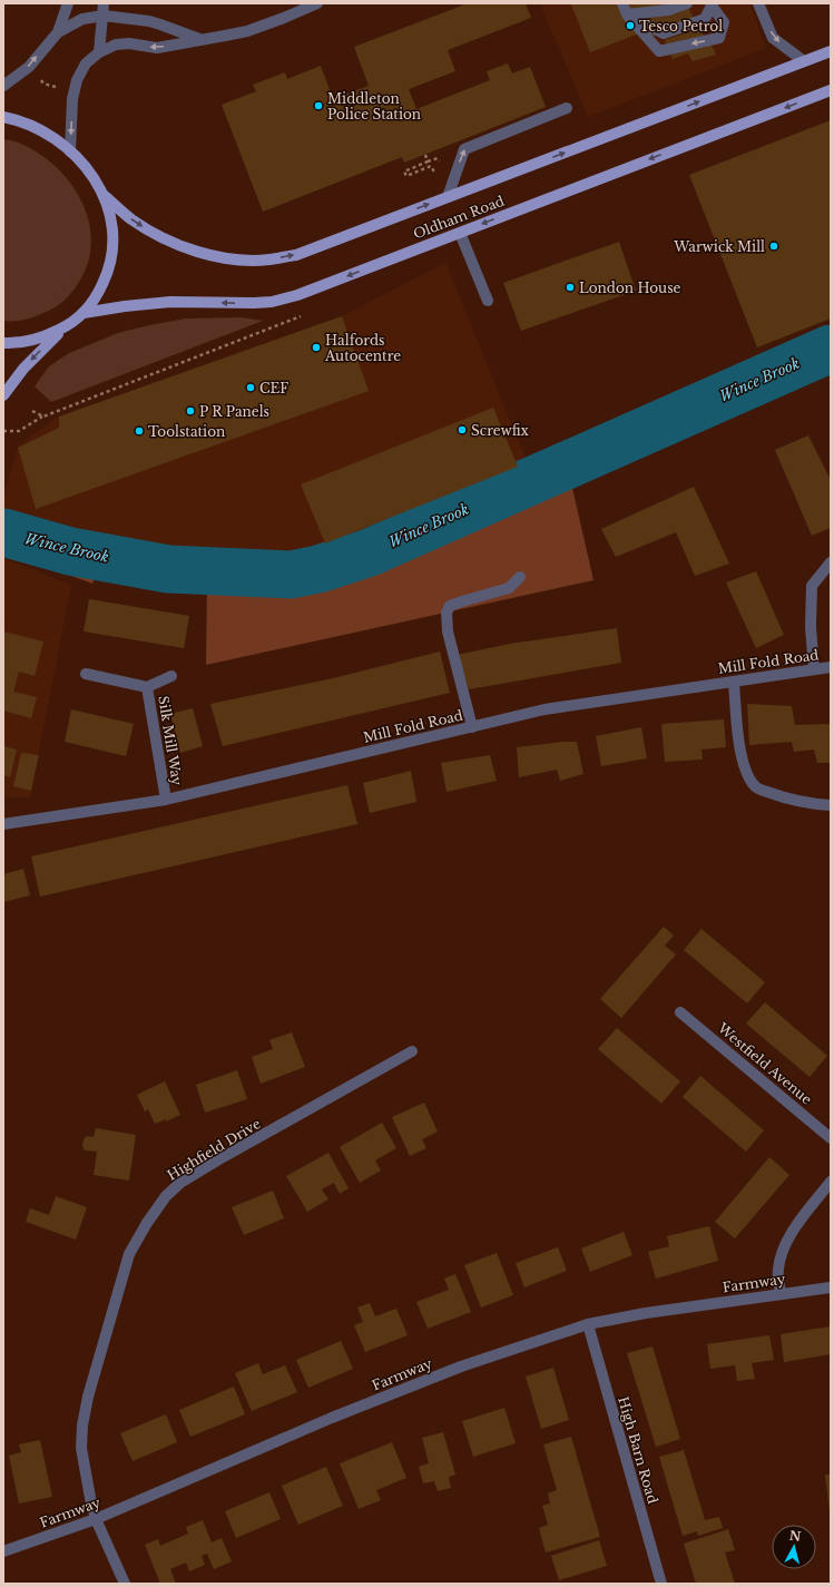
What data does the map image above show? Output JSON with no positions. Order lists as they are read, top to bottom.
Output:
{
  "streets": {
    "main road": ["Oldham Road"],
    "street": [
      "Mill Fold Road",
      "Silk Mill Way",
      "Westfield Avenue",
      "Highfield Drive",
      "Farmway",
      "High Barn Road"
    ]
  },
  "crossings": [
    ["Mill Fold Road", "Silk Mill Way"],
    ["Highfield Drive", "Farmway"],
    ["Farmway", "High Barn Road"]
  ],
  "water": ["Wince Brook"],
  "places": [
    "Tesco Petrol",
    "Middleton Police Station",
    "Warwick Mill",
    "London House",
    "Halfords Autocentre",
    "CEF",
    "P R Panels",
    "Screwfix",
    "Toolstation"
  ],
  "north": "top"
}
